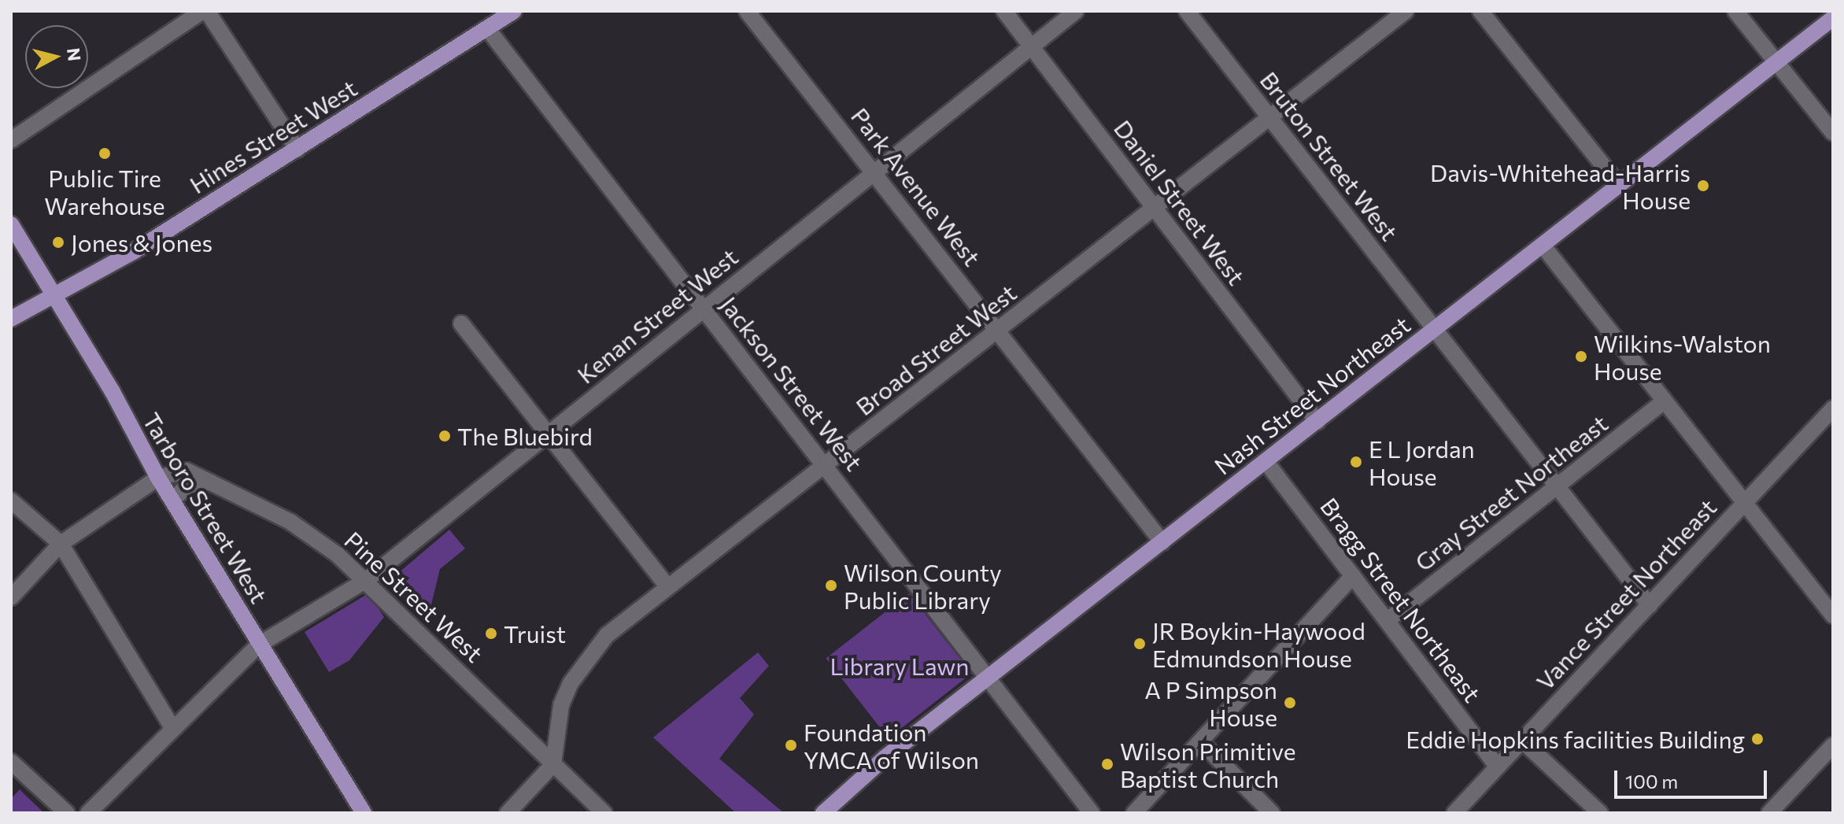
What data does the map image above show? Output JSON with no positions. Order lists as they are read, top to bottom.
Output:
{
  "streets": {
    "main road": ["Hines Street West", "Nash Street Northeast", "Tarboro Street West"],
    "street": [
      "Bruton Street West",
      "Park Avenue West",
      "Daniel Street West",
      "Kenan Street West",
      "Broad Street West",
      "Jackson Street West",
      "Gray Street Northeast",
      "Vance Street Northeast",
      "Pine Street West",
      "Bragg Street Northeast"
    ]
  },
  "crossings": [
    ["Hines Street West", "Jackson Street West"],
    ["Hines Street West", "Tarboro Street West"],
    ["Bruton Street West", "Broad Street West"],
    ["Bruton Street West", "Nash Street Northeast"],
    ["Bruton Street West", "Gray Street Northeast"],
    ["Bruton Street West", "Vance Street Northeast"],
    ["Park Avenue West", "Kenan Street West"],
    ["Park Avenue West", "Broad Street West"],
    ["Park Avenue West", "Nash Street Northeast"],
    ["Daniel Street West", "Kenan Street West"],
    ["Daniel Street West", "Broad Street West"],
    ["Daniel Street West", "Nash Street Northeast"],
    ["Kenan Street West", "Jackson Street West"],
    ["Kenan Street West", "Tarboro Street West"],
    ["Kenan Street West", "Pine Street West"],
    ["Broad Street West", "Jackson Street West"],
    ["Broad Street West", "Pine Street West"],
    ["Jackson Street West", "Nash Street Northeast"],
    ["Nash Street Northeast", "Bragg Street Northeast"],
    ["Gray Street Northeast", "Bragg Street Northeast"],
    ["Tarboro Street West", "Pine Street West"],
    ["Vance Street Northeast", "Bragg Street Northeast"]
  ],
  "parks": ["Library Lawn"],
  "places": [
    "Public Tire Warehouse",
    "Davis-Whitehead-Harris House",
    "Jones & Jones",
    "Wilkins-Walston House",
    "The Bluebird",
    "E L Jordan House",
    "Wilson County Public Library",
    "Truist",
    "JR Boykin-Haywood Edmundson House",
    "A P Simpson House",
    "Eddie Hopkins facilities Building",
    "Foundation YMCA of Wilson",
    "Wilson Primitive Baptist Church"
  ],
  "scale_bar": "100 m",
  "north": "right"
}
